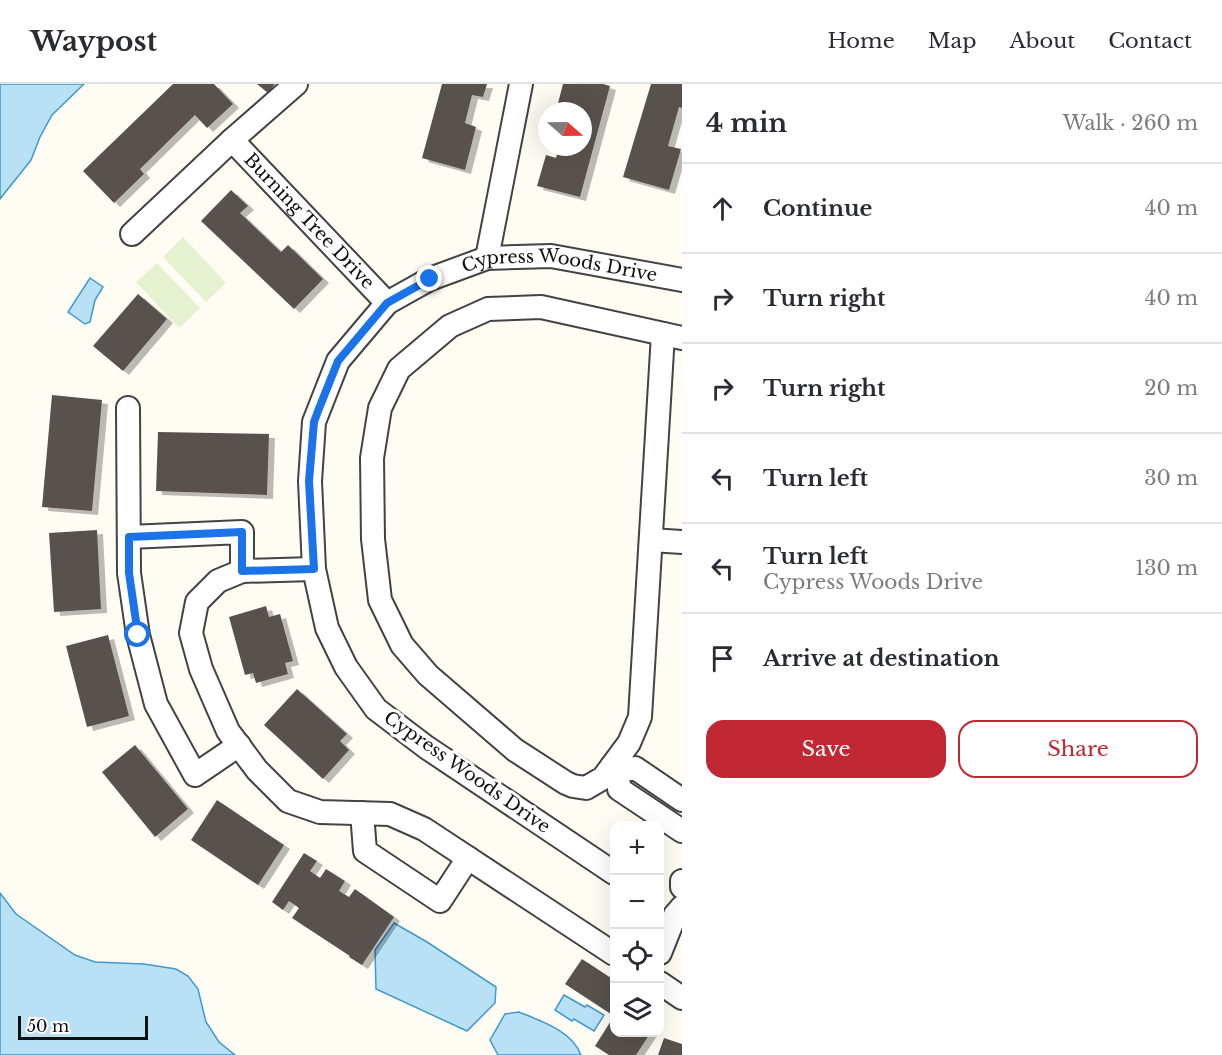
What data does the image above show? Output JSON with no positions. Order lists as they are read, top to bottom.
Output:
{
  "streets": {
    "street": ["Burning Tree Drive", "Cypress Woods Drive"]
  },
  "crossings": [
    ["Burning Tree Drive", "Cypress Woods Drive"]
  ],
  "scale_bar": "50 m",
  "north": "right",
  "page": {
    "header": "Waypost",
    "nav": [
      "Home",
      "Map",
      "About",
      "Contact"
    ],
    "heading": ["4 min", "Walk · 260 m"],
    "list": [
      ["Continue", "40 m"],
      ["Turn right", "40 m"],
      ["Turn right", "20 m"],
      ["Turn left", "30 m"],
      ["Turn left", "Cypress Woods Drive", "130 m"],
      "Arrive at destination"
    ],
    "buttons": ["Save", "Share"],
    "map_buttons": ["+", "−"],
    "scale": "50 m"
  }
}
